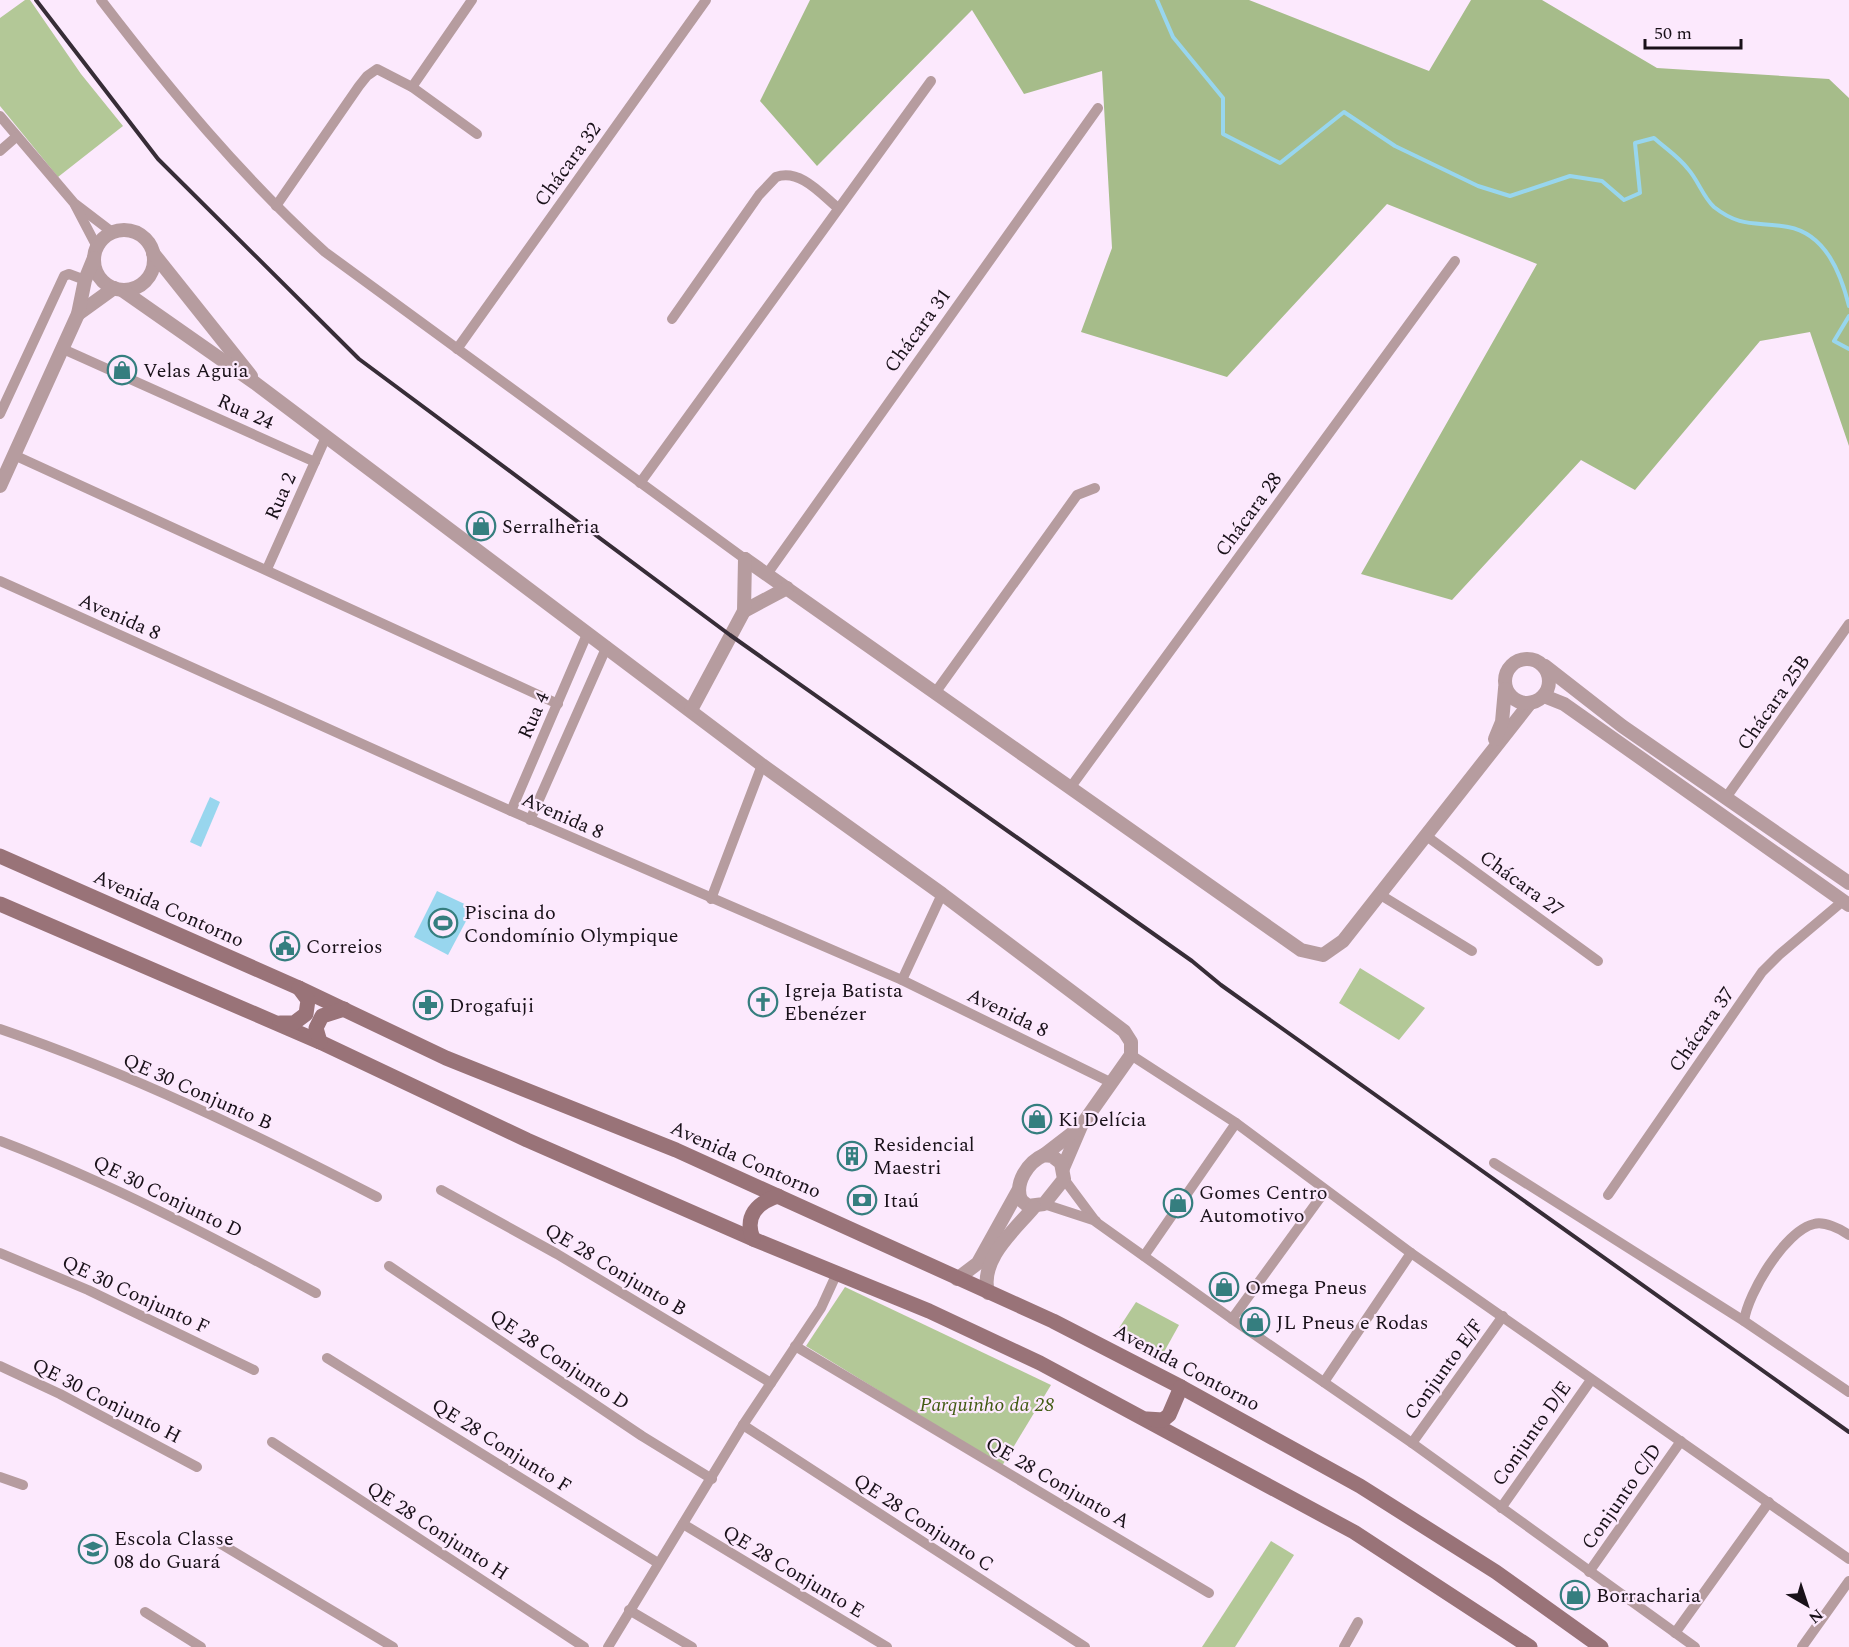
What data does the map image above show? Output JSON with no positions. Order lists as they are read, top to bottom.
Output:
{
  "streets": {
    "main road": ["Avenida Contorno"],
    "street": [
      "Chácara 32",
      "Chácara 31",
      "Rua 24",
      "Rua 2",
      "Chácara 28",
      "Avenida 8",
      "Chácara 25B",
      "Rua 4",
      "Chácara 27",
      "Chácara 37",
      "QE 30 Conjunto B",
      "QE 30 Conjunto D",
      "QE 28 Conjunto B",
      "QE 30 Conjunto F",
      "QE 28 Conjunto D",
      "Conjunto E/F",
      "QE 30 Conjunto H",
      "Conjunto D/E",
      "QE 28 Conjunto F",
      "QE 28 Conjunto A",
      "Conjunto C/D",
      "QE 28 Conjunto C",
      "QE 28 Conjunto H",
      "QE 28 Conjunto E"
    ]
  },
  "crossings": [
    ["Rua 24", "Rua 2"],
    ["Avenida 8", "Rua 4"]
  ],
  "parks": ["Parquinho da 28"],
  "places": {
    "shop": [
      "Velas Aguia",
      "Serralheria",
      "Ki Delícia",
      "Gomes Centro Automotivo",
      "Omega Pneus",
      "JL Pneus e Rodas",
      "Borracharia"
    ],
    "sports": ["Piscina do Condomínio Olympique"],
    "public building": ["Correios"],
    "church": ["Igreja Batista Ebenézer"],
    "pharmacy": ["Drogafuji"],
    "building": ["Residencial Maestri"],
    "bank": ["Itaú"],
    "school or university": ["Escola Classe 08 do Guará"]
  },
  "scale_bar": "50 m",
  "north": "bottom right"
}
